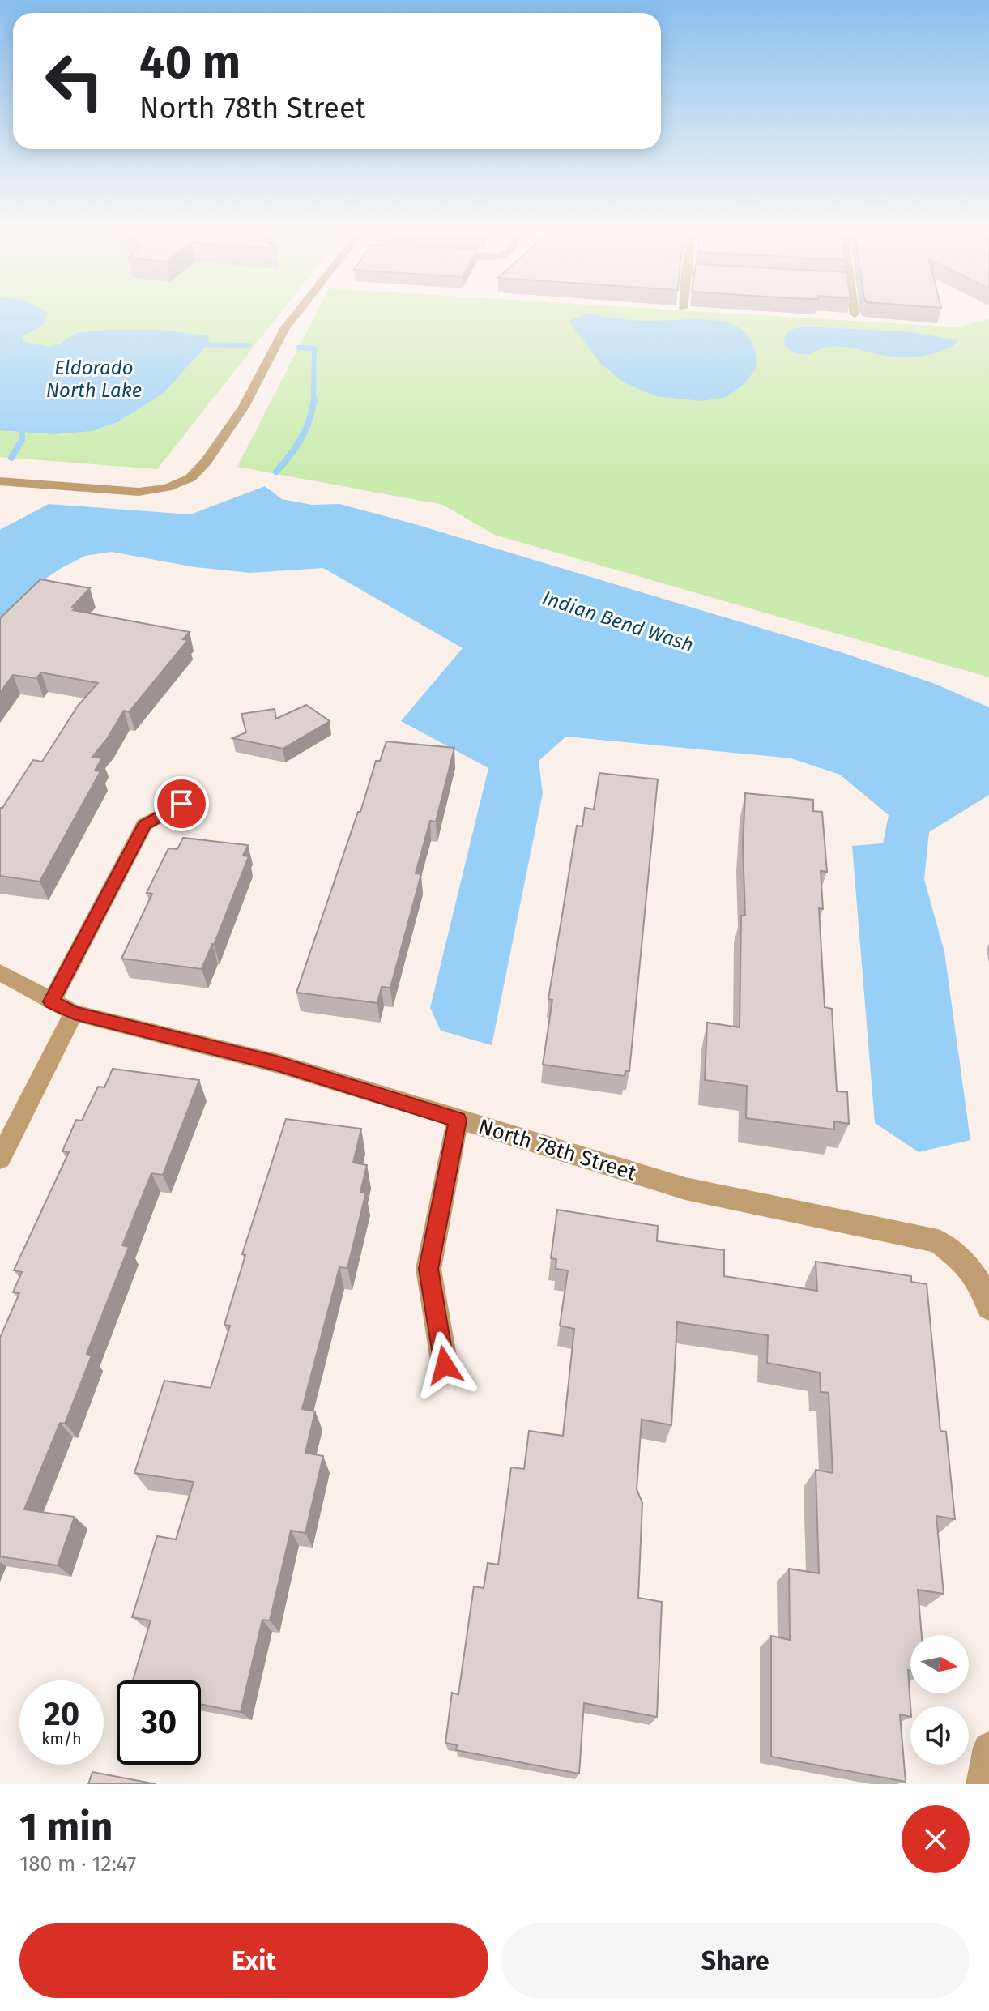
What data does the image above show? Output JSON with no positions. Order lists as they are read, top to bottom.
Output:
{
  "streets": {
    "street": ["North 78th Street"]
  },
  "water": ["Eldorado North Lake", "Indian Bend Wash"],
  "north": "right",
  "page": {
    "turn": ["40 m", "North 78th Street"],
    "speed": "20 km/h",
    "limit": "30",
    "heading": ["1 min", "180 m · 12:47"],
    "buttons": ["Exit", "Share"]
  }
}
